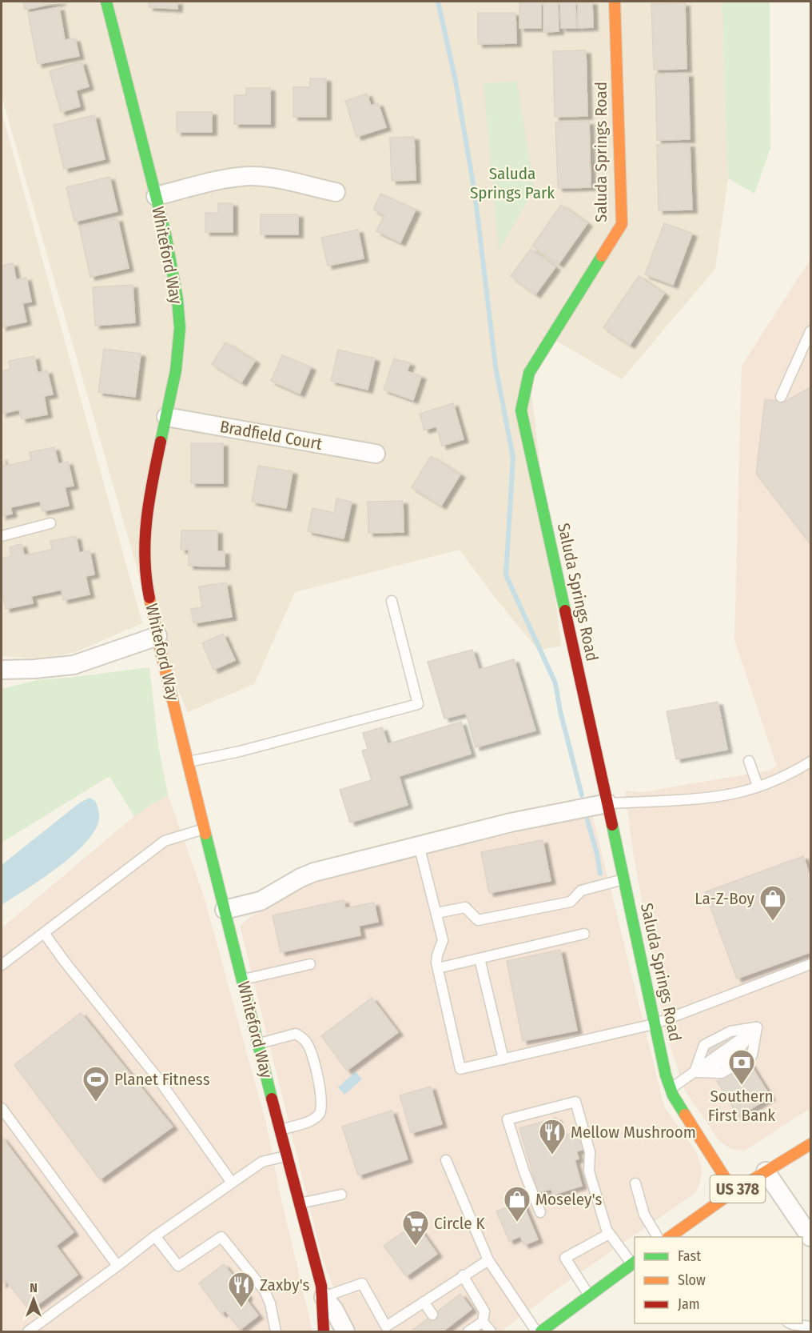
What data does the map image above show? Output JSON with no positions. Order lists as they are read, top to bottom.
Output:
{
  "streets": {
    "street": [
      "Saluda Springs Road",
      "Whiteford Way",
      "Bradfield Court",
      "US 378"
    ]
  },
  "crossings": [
    ["Saluda Springs Road", "US 378"],
    ["Whiteford Way", "Bradfield Court"]
  ],
  "parks": ["Saluda Springs Park"],
  "places": {
    "shop": ["La-Z-Boy", "Moseley's"],
    "bank": ["Southern First Bank"],
    "sports": ["Planet Fitness"],
    "restaurant": ["Mellow Mushroom", "Zaxby's"],
    "supermarket": ["Circle K"]
  },
  "legend": ["Fast", "Slow", "Jam"],
  "north": "top"
}
